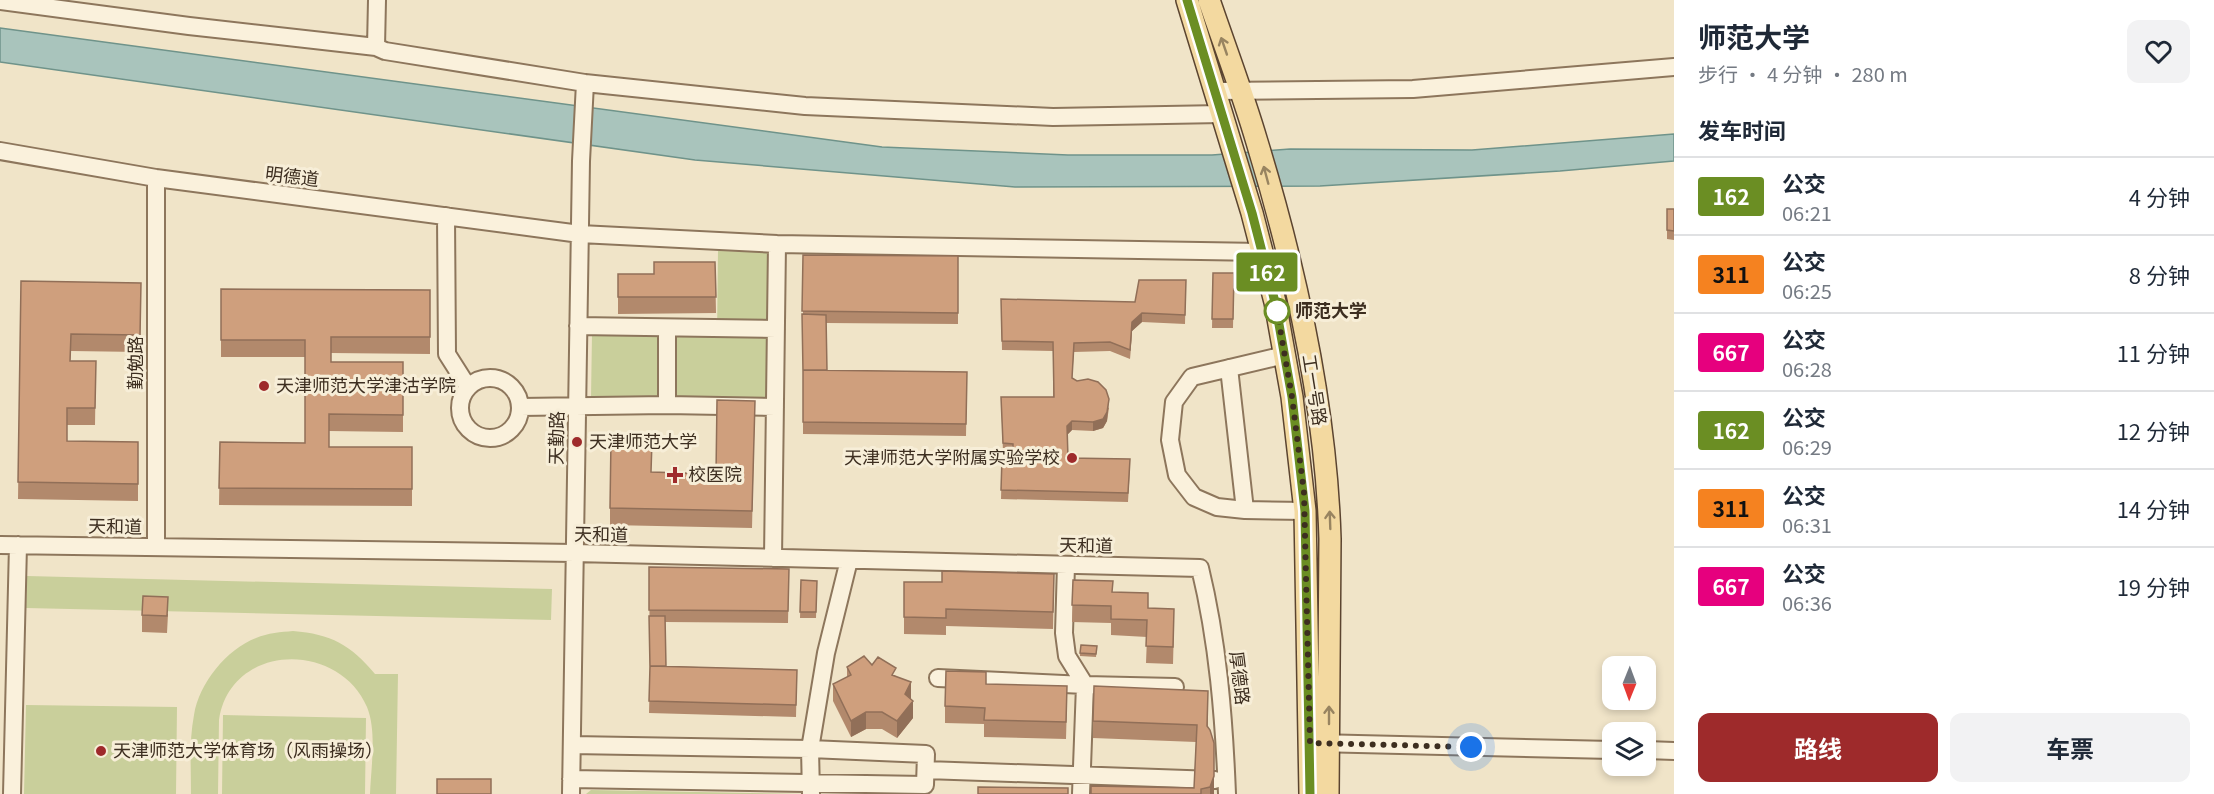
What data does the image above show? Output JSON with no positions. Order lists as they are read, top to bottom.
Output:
{
  "streets": {
    "main road": ["工一号路"],
    "street": [
      "明德道",
      "勤勉路",
      "天勤路",
      "天和道",
      "厚德路"
    ]
  },
  "crossings": [
    ["明德道", "勤勉路"],
    ["明德道", "工一号路"],
    ["明德道", "天勤路"],
    ["勤勉路", "天和道"],
    ["天勤路", "天和道"],
    ["天和道", "厚德路"]
  ],
  "places": {
    "other": [
      "师范大学",
      "天津师范大学津沽学院",
      "天津师范大学",
      "天津师范大学附属实验学校",
      "天津师范大学体育场（风雨操场）"
    ],
    "health": ["校医院"]
  },
  "lines": ["bus line 162"],
  "north": "bottom",
  "page": {
    "on_map": "162",
    "heading": [
      ["师范大学", "步行 · 4 分钟 · 280 m"],
      "发车时间"
    ],
    "list": [
      {
        "mark": "162",
        "name": "公交",
        "note": "06:21",
        "value": "4 分钟"
      },
      {
        "mark": "311",
        "name": "公交",
        "note": "06:25",
        "value": "8 分钟"
      },
      {
        "mark": "667",
        "name": "公交",
        "note": "06:28",
        "value": "11 分钟"
      },
      {
        "mark": "162",
        "name": "公交",
        "note": "06:29",
        "value": "12 分钟"
      },
      {
        "mark": "311",
        "name": "公交",
        "note": "06:31",
        "value": "14 分钟"
      },
      {
        "mark": "667",
        "name": "公交",
        "note": "06:36",
        "value": "19 分钟"
      }
    ],
    "buttons": ["路线", "车票"]
  }
}
